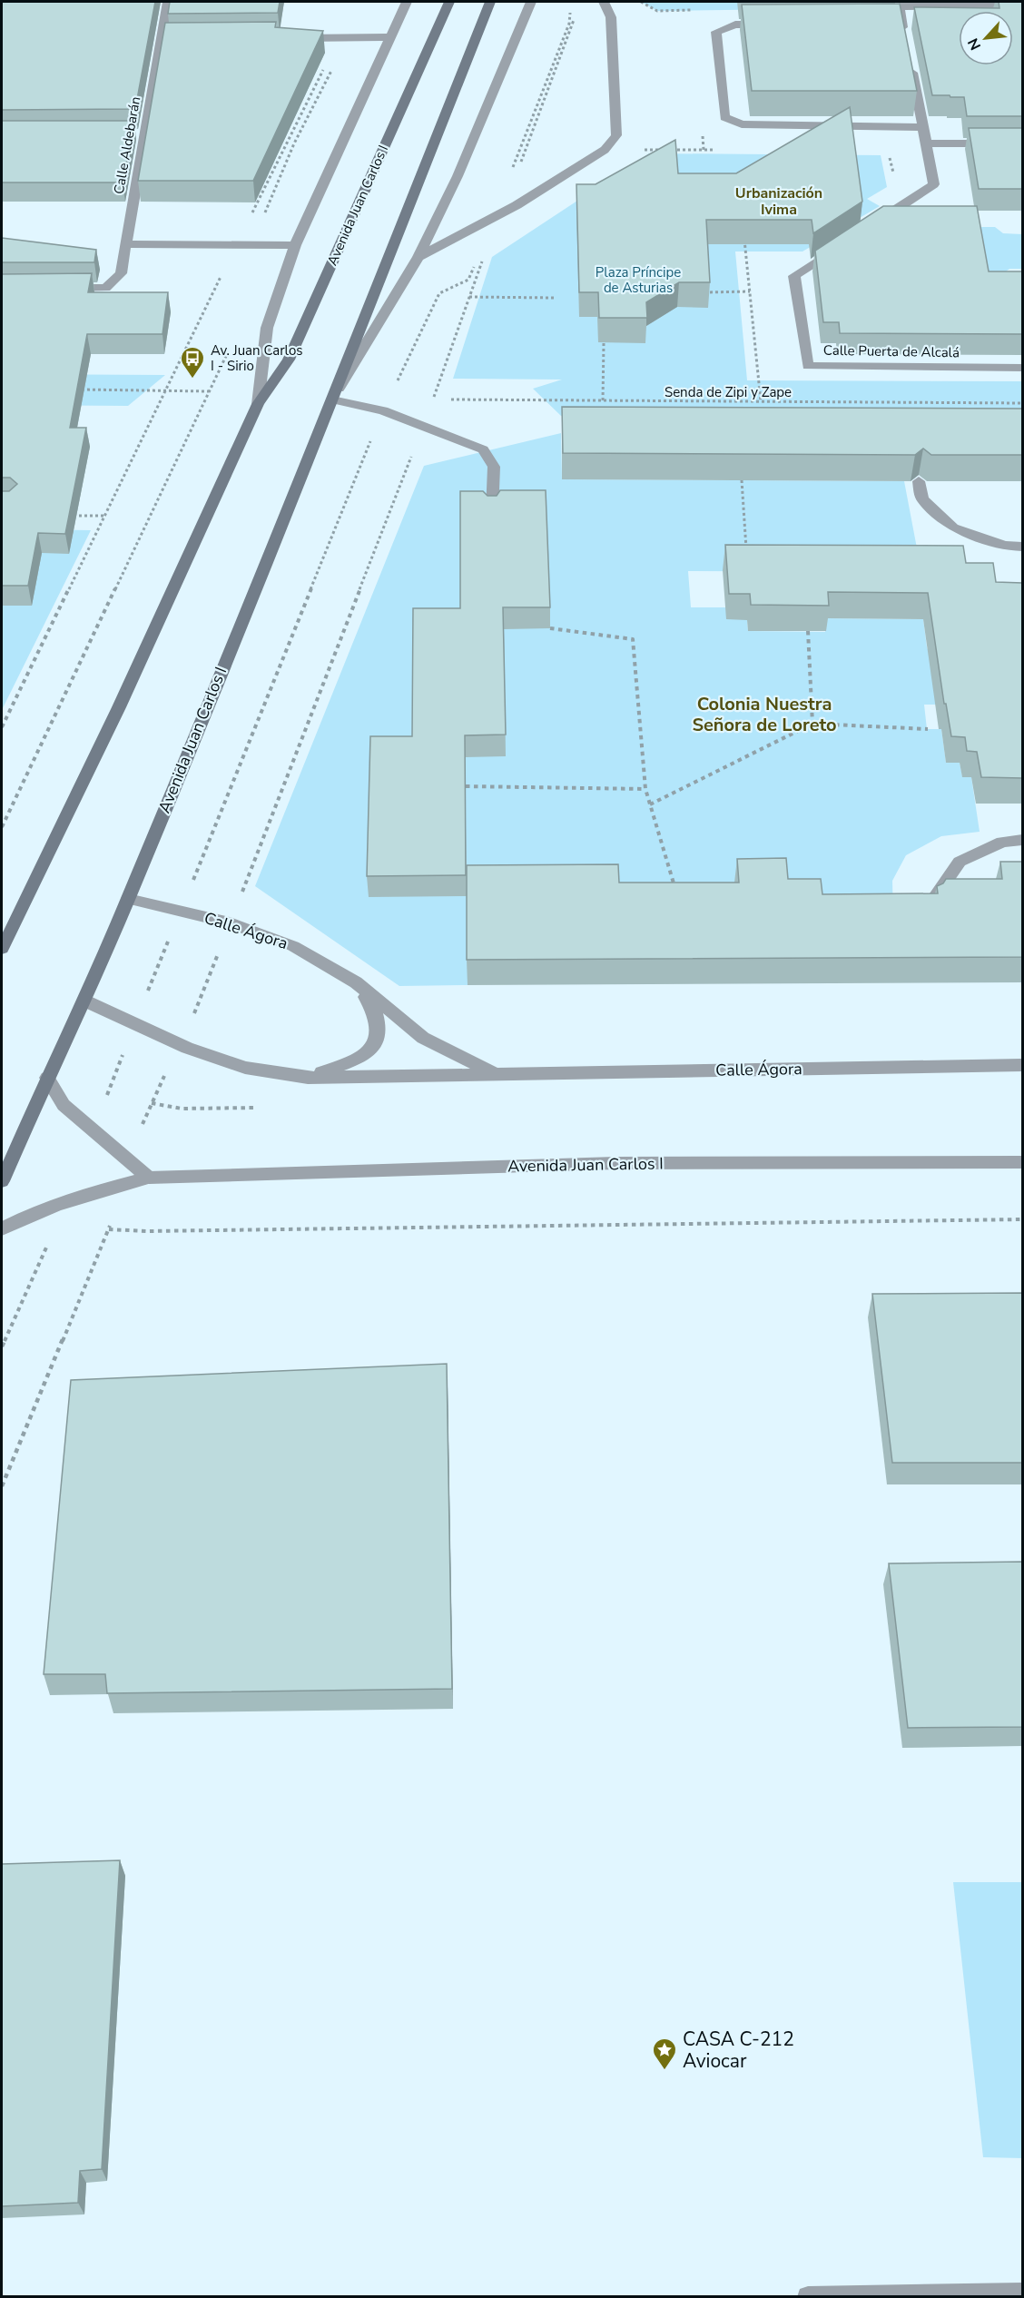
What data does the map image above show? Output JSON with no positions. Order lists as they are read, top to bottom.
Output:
{
  "streets": {
    "main road": ["Avenida Juan Carlos I"],
    "street": ["Calle Aldebarán", "Calle Puerta de Alcalá", "Calle Ágora"],
    "path": ["Senda de Zipi y Zape"]
  },
  "crossings": [
    ["Avenida Juan Carlos I", "Calle Ágora"]
  ],
  "districts": ["Urbanización Ivima", "Colonia Nuestra Señora de Loreto"],
  "parks": ["Plaza Príncipe de Asturias"],
  "places": {
    "bus stop": ["Av. Juan Carlos I - Sirio"],
    "place": ["CASA C-212 Aviocar"]
  },
  "north": "bottom left"
}
